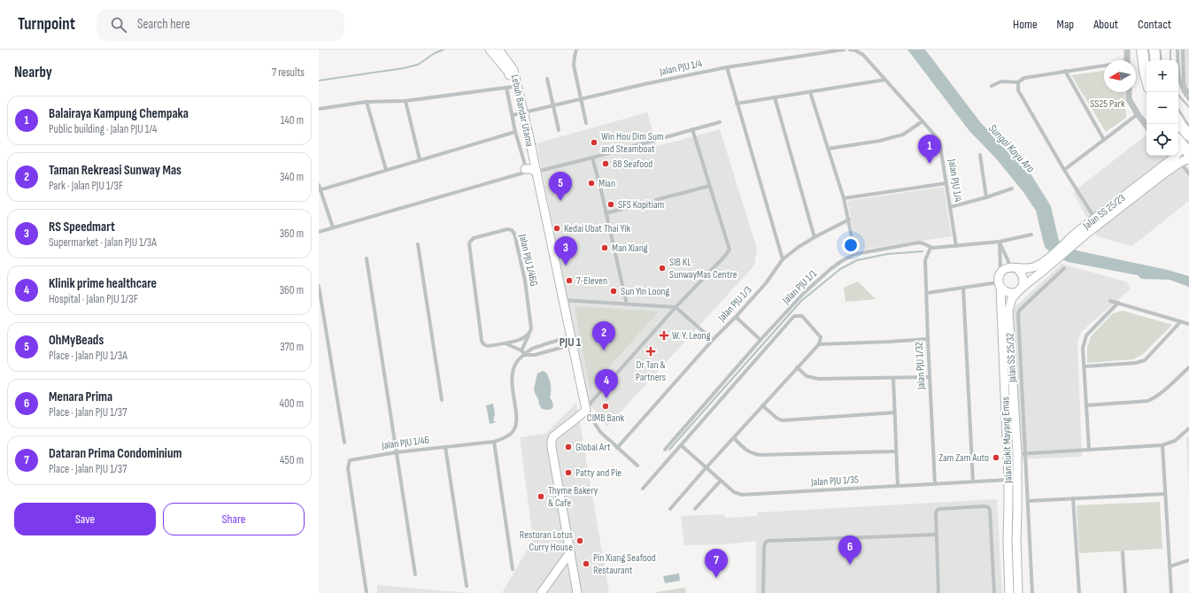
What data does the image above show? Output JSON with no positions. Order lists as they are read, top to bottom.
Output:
{
  "streets": {
    "main road": ["Lebuh Bandar Utama", "Jalan SS 25/23", "Jalan Bukit Mayang Emas"],
    "street": [
      "Jalan PJU 1/4",
      "Jalan PJU 1/46G",
      "Jalan PJU 1/1",
      "Jalan PJU 1/3",
      "Jalan SS 25/32",
      "Jalan PJU 1/32",
      "Jalan PJU 1/46",
      "Jalan PJU 1/35"
    ]
  },
  "crossings": [
    ["Jalan PJU 1/4", "Lebuh Bandar Utama"],
    ["Jalan PJU 1/4", "Jalan PJU 1/1"],
    ["Lebuh Bandar Utama", "Jalan PJU 1/46"],
    ["Jalan SS 25/23", "Jalan Bukit Mayang Emas"],
    ["Jalan PJU 1/1", "Jalan PJU 1/32"],
    ["Jalan PJU 1/1", "Jalan PJU 1/35"],
    ["Jalan SS 25/32", "Jalan Bukit Mayang Emas"],
    ["Jalan PJU 1/32", "Jalan PJU 1/35"],
    ["Jalan Bukit Mayang Emas", "Jalan PJU 1/35"]
  ],
  "districts": ["PJU 1"],
  "water": ["Sungai Kayu Ara"],
  "parks": ["SS25 Park"],
  "places": {
    "other": [
      "Win Hou Dim Sum and Steamboat",
      "88 Seafood",
      "Mian",
      "SFS Kopitiam",
      "Kedai Ubat Thai Yik",
      "Man Xiang",
      "SIB KL SunwayMas Centre",
      "7-Eleven",
      "Sun Yin Loong",
      "CIMB Bank",
      "Global Art",
      "Zam Zam Auto",
      "Patty and Pie",
      "Thyme Bakery & Cafe",
      "Restoran Lotus Curry House",
      "Pin Xiang Seafood Restaurant"
    ],
    "health": ["W. Y. Leong", "Dr Tan & Partners"]
  },
  "north": "left",
  "page": {
    "header": "Turnpoint",
    "search": "Search here",
    "nav": [
      "Home",
      "Map",
      "About",
      "Contact"
    ],
    "heading": ["Nearby", "7 results"],
    "map_buttons": ["+", "−"],
    "list": [
      {
        "mark": "1",
        "name": "Balairaya Kampung Chempaka",
        "note": "Public building · Jalan PJU 1/4",
        "value": "140 m"
      },
      {
        "mark": "2",
        "name": "Taman Rekreasi Sunway Mas",
        "note": "Park · Jalan PJU 1/3F",
        "value": "340 m"
      },
      {
        "mark": "3",
        "name": "RS Speedmart",
        "note": "Supermarket · Jalan PJU 1/3A",
        "value": "360 m"
      },
      {
        "mark": "4",
        "name": "Klinik prime healthcare",
        "note": "Hospital · Jalan PJU 1/3F",
        "value": "360 m"
      },
      {
        "mark": "5",
        "name": "OhMyBeads",
        "note": "Place · Jalan PJU 1/3A",
        "value": "370 m"
      },
      {
        "mark": "6",
        "name": "Menara Prima",
        "note": "Place · Jalan PJU 1/37",
        "value": "400 m"
      },
      {
        "mark": "7",
        "name": "Dataran Prima Condominium",
        "note": "Place · Jalan PJU 1/37",
        "value": "450 m"
      }
    ],
    "pins": [
      "1",
      "5",
      "3",
      "2",
      "4",
      "6",
      "7"
    ],
    "buttons": ["Save", "Share"]
  }
}
